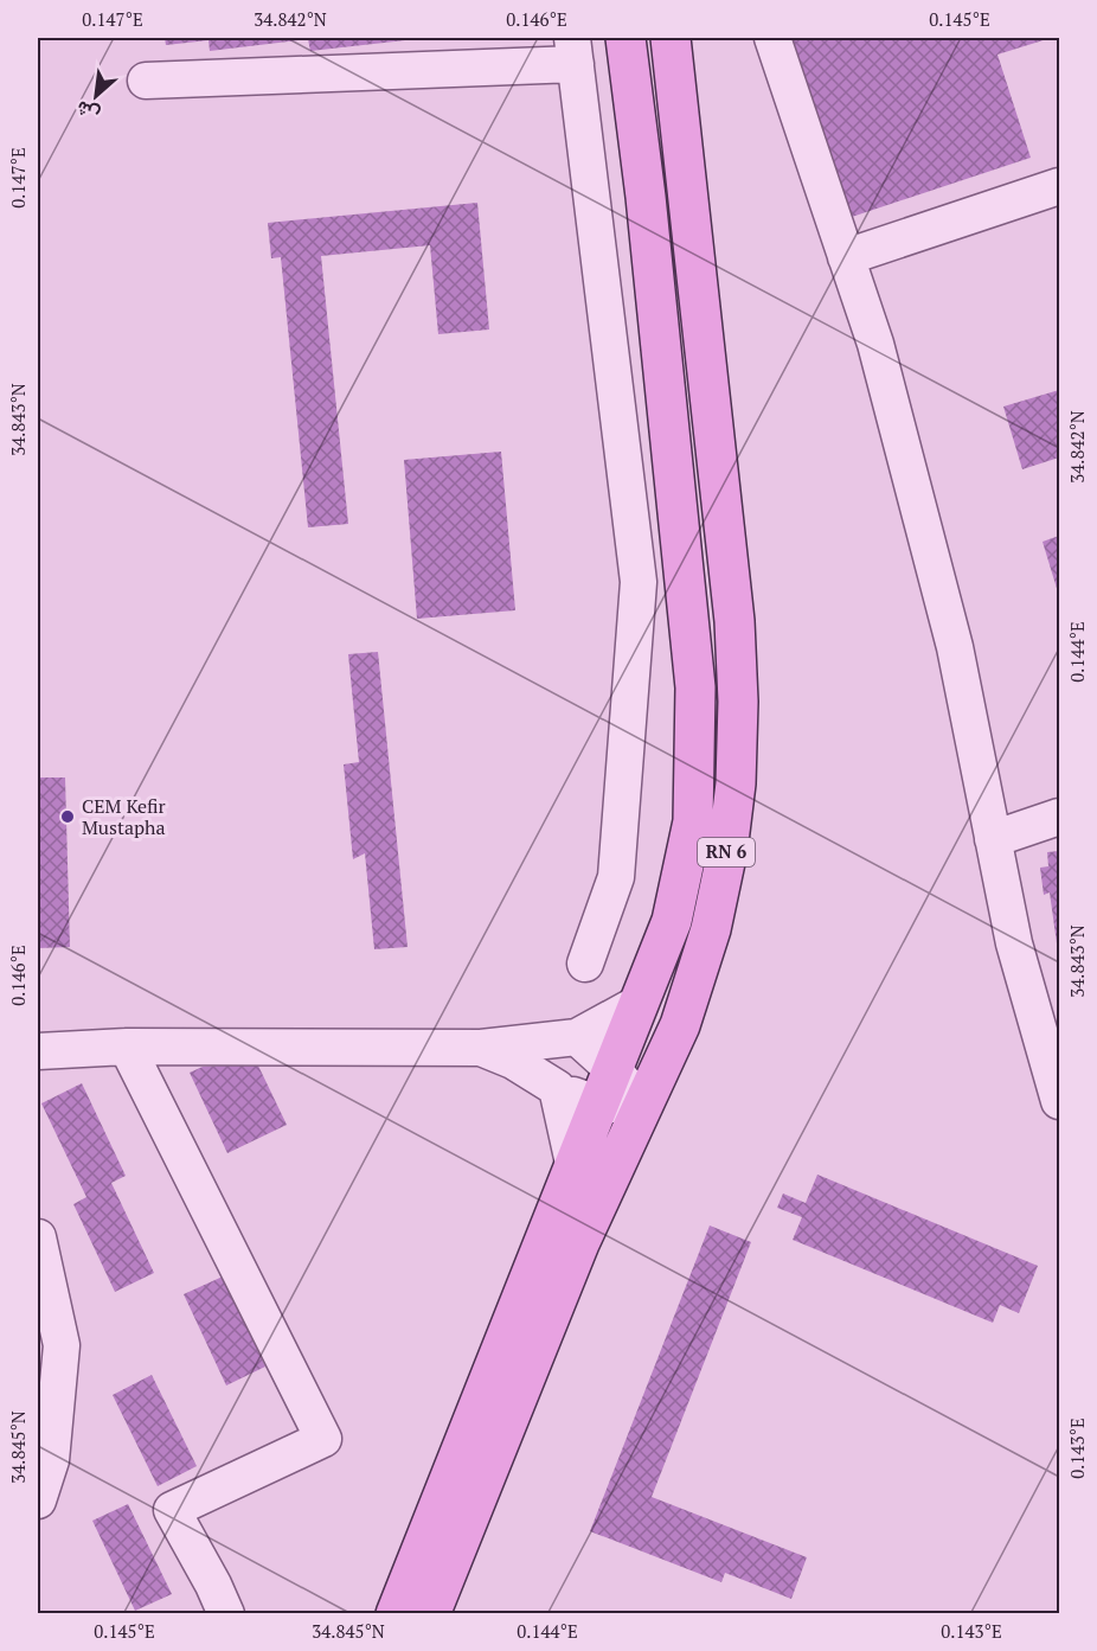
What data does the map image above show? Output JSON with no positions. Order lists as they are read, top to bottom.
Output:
{
  "streets": {
    "main road": ["RN 6"]
  },
  "places": ["CEM Kefir Mustapha"],
  "north": "bottom left",
  "coordinates": [
    "0.147°E",
    "34.842°N",
    "0.146°E",
    "0.145°E",
    "34.843°N",
    "0.144°E",
    "34.845°N",
    "0.143°E"
  ]
}
